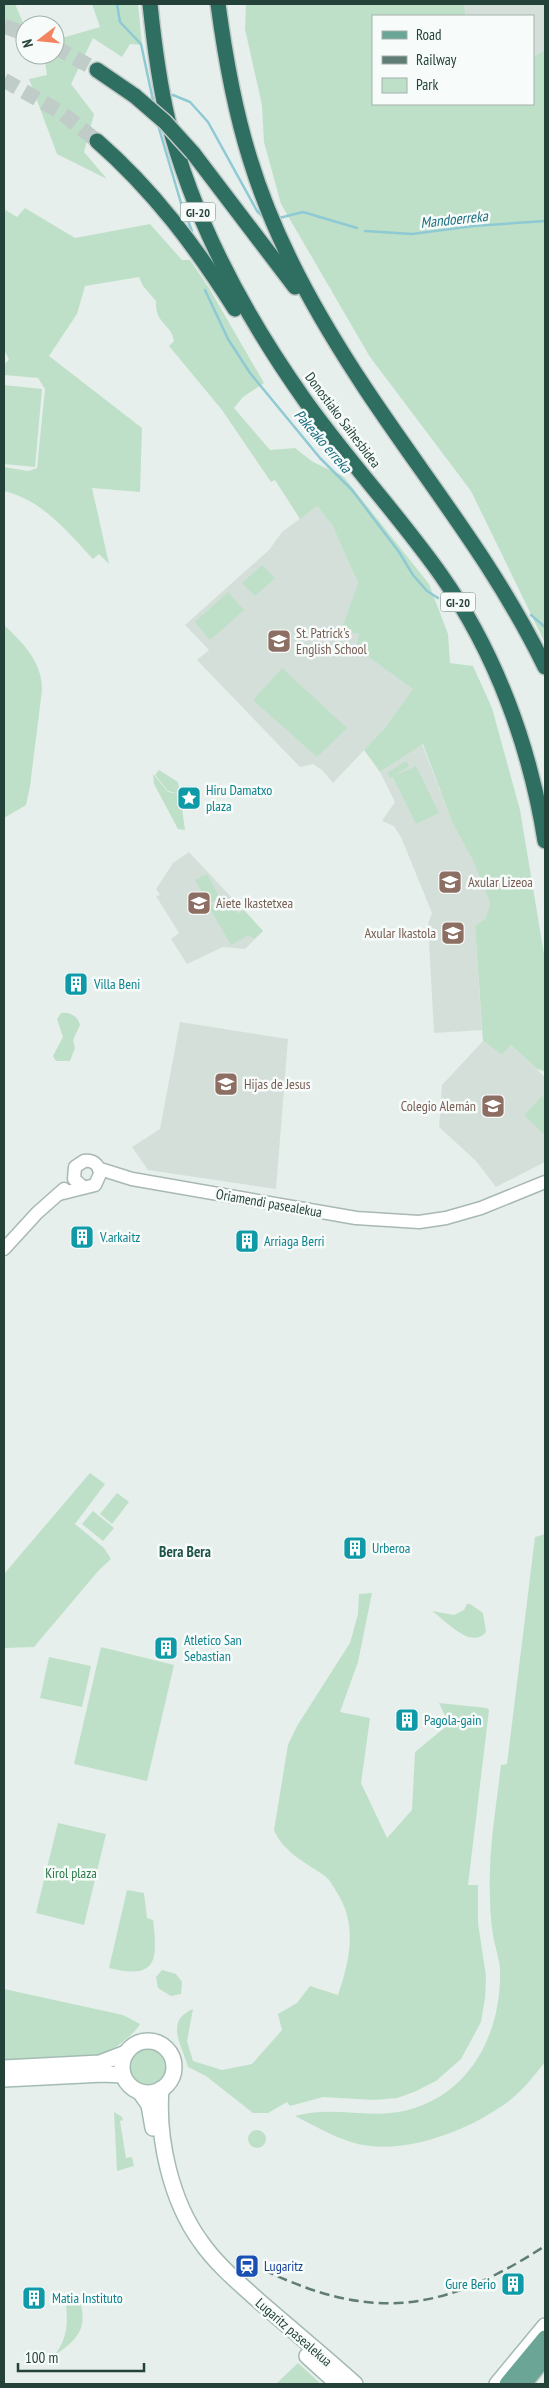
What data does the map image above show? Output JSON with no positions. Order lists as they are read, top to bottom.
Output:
{
  "streets": {
    "highway": ["GI-20", "Donostiako Saihesbidea"],
    "main road": ["Lugaritz pasealekua"],
    "street": ["Oriamendi pasealekua"]
  },
  "districts": ["Bera Bera"],
  "water": ["Mandoerreka", "Pakeako erreka"],
  "parks": ["Kirol plaza"],
  "places": {
    "school or university": [
      "St. Patrick's English School",
      "Axular Lizeoa",
      "Aiete Ikastetxea",
      "Axular Ikastola",
      "Hijas de Jesus",
      "Colegio Alemán"
    ],
    "place": ["Hiru Damatxo plaza"],
    "building": [
      "Villa Beni",
      "V.arkaitz",
      "Arriaga Berri",
      "Urberoa",
      "Atletico San Sebastian",
      "Pagola-gain",
      "Gure Berio",
      "Matia Instituto"
    ],
    "station": ["Lugaritz"]
  },
  "legend": ["Road", "Railway", "Park"],
  "scale_bar": "100 m",
  "north": "left"
}
